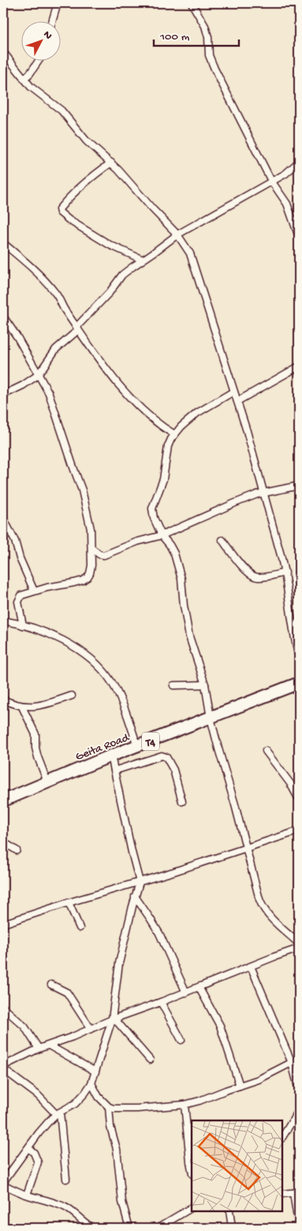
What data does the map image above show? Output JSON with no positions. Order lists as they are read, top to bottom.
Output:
{
  "streets": {
    "highway": ["T4", "Geita Road"]
  },
  "scale_bar": "100 m",
  "north": "top right"
}
